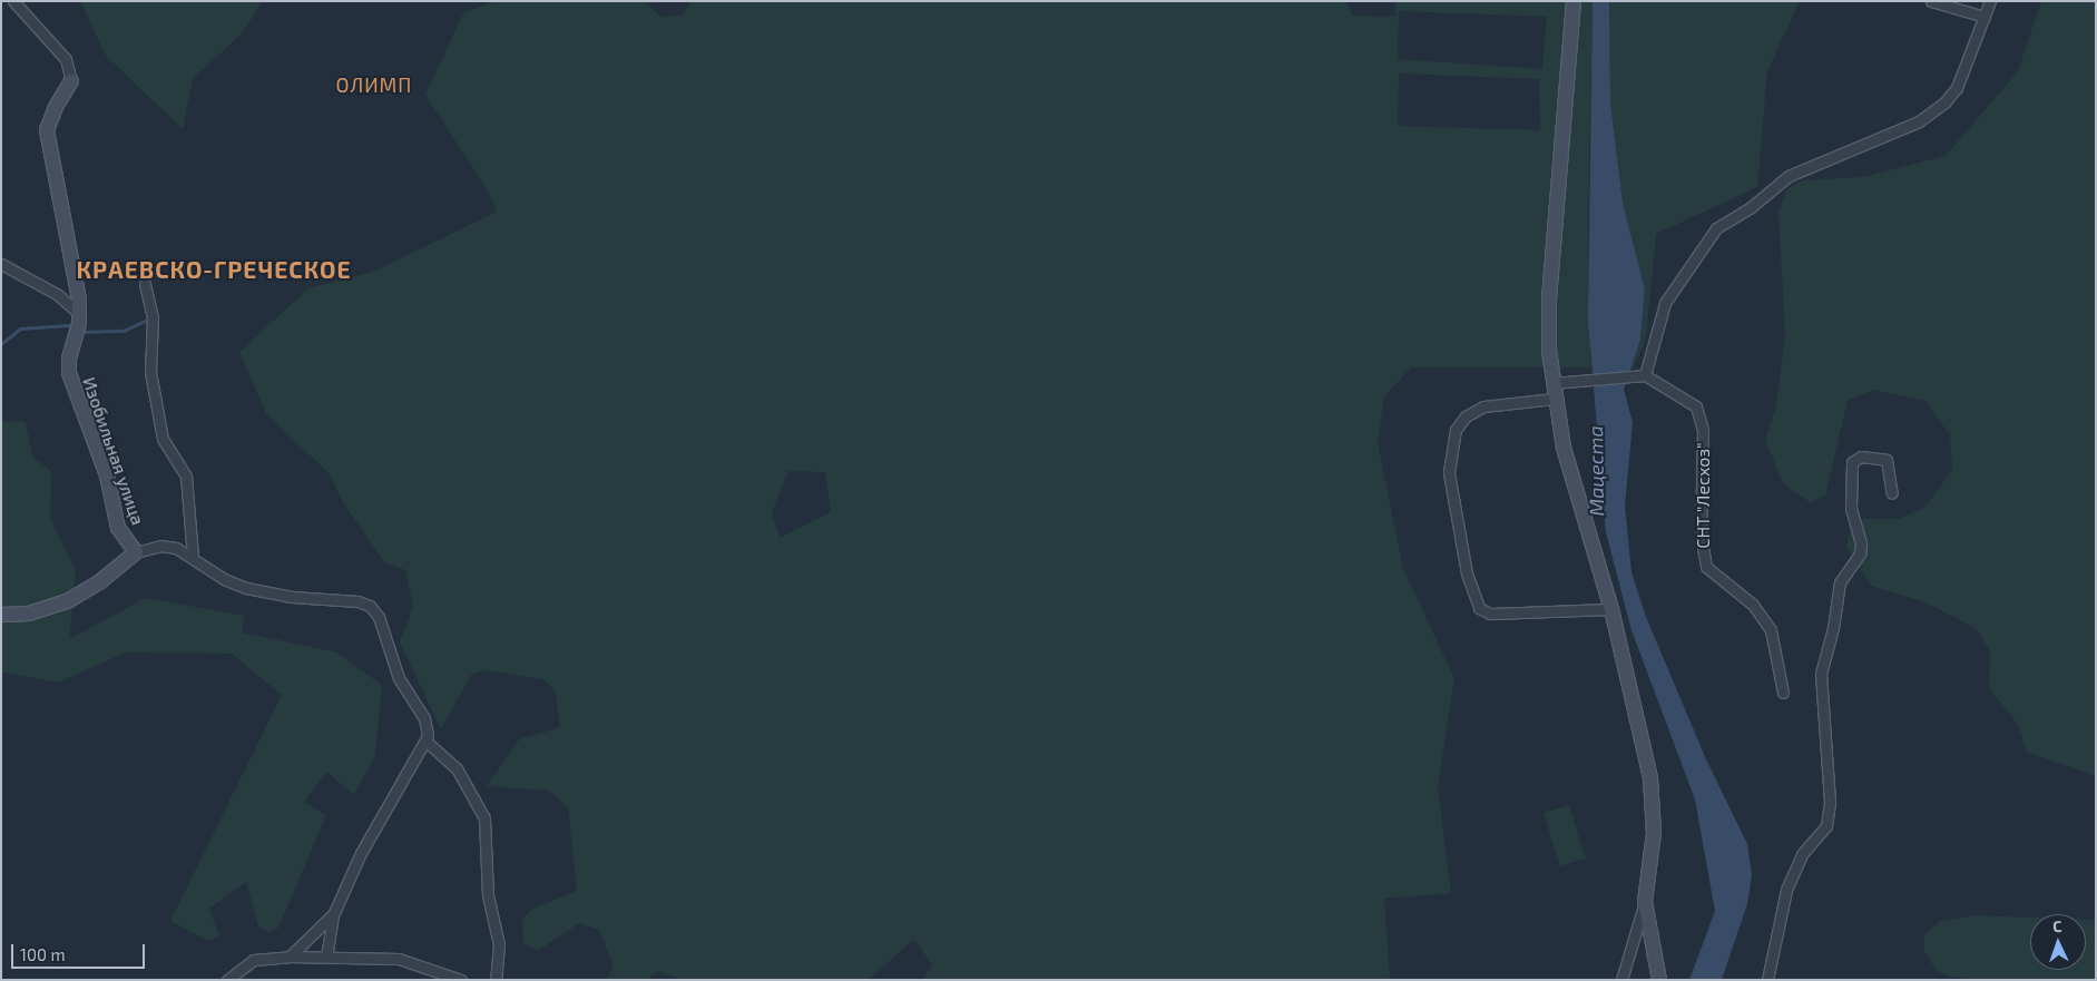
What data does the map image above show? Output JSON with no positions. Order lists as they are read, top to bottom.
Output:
{
  "streets": {
    "main road": ["Изобильная улица"],
    "street": ["СНТ \"Лесхоз\""]
  },
  "districts": ["ОЛИМП", "КРАЕВСКО-ГРЕЧЕСКОЕ"],
  "water": ["Мацеста"],
  "scale_bar": "100 m",
  "north": "top"
}
